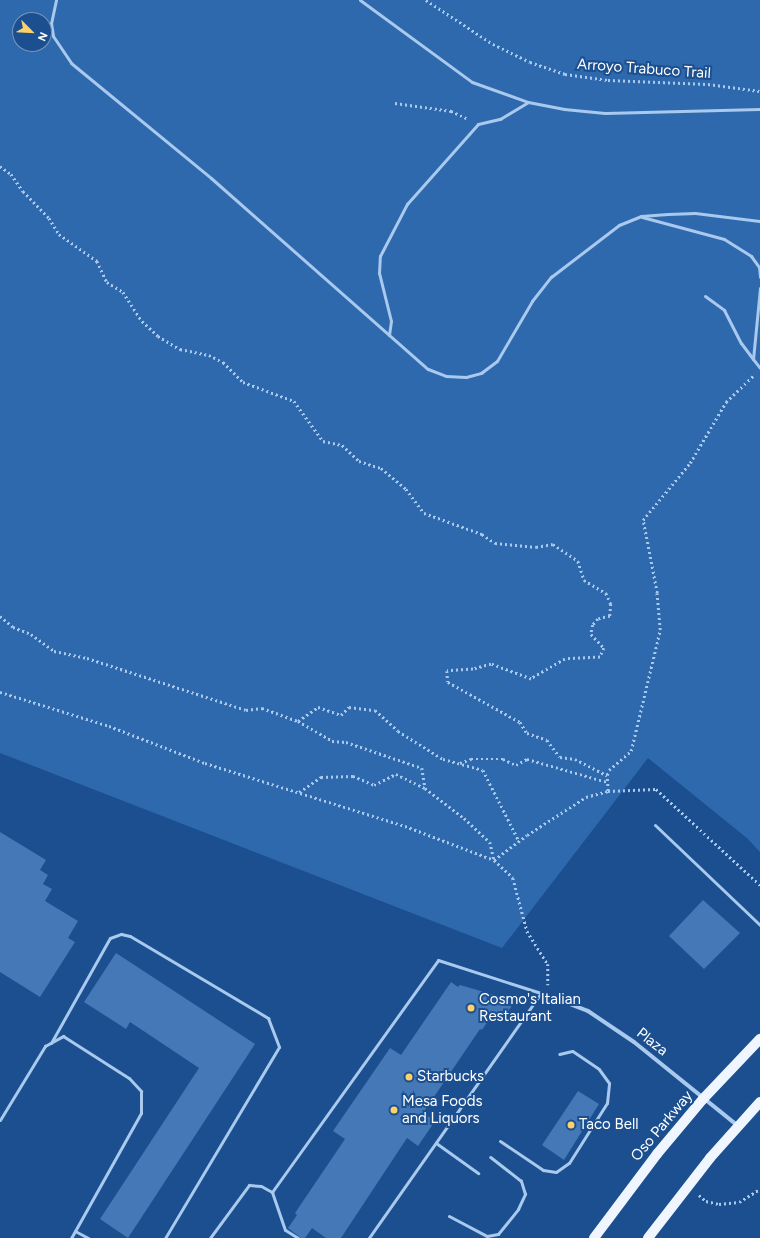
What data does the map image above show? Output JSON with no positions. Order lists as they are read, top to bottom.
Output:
{
  "streets": {
    "main road": ["Oso Parkway"],
    "street": ["Plaza"],
    "path": ["Arroyo Trabuco Trail"]
  },
  "crossings": [
    ["Plaza", "Oso Parkway"]
  ],
  "places": [
    "Cosmo's Italian Restaurant",
    "Starbucks",
    "Mesa Foods and Liquors",
    "Taco Bell"
  ],
  "north": "bottom right"
}
